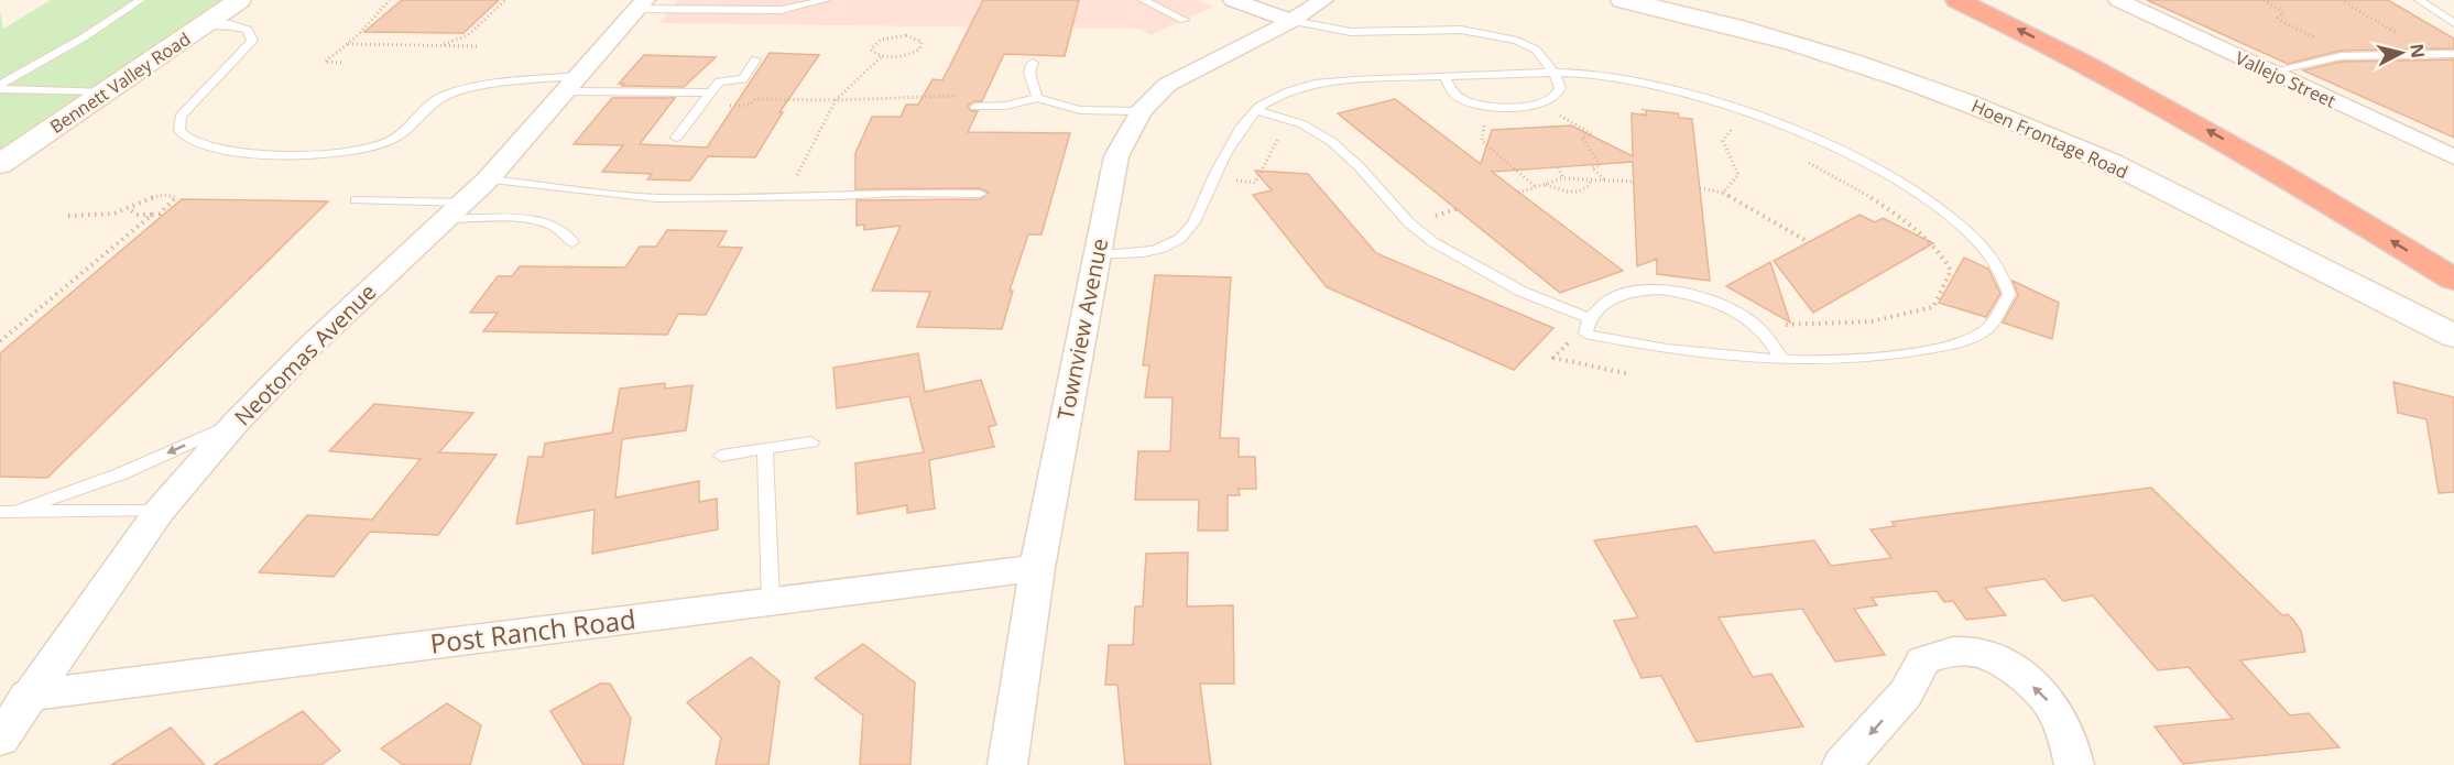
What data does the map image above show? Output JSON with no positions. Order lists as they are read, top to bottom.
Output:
{
  "streets": {
    "street": [
      "Vallejo Street",
      "Bennett Valley Road",
      "Hoen Frontage Road",
      "Townview Avenue",
      "Neotomas Avenue",
      "Post Ranch Road"
    ]
  },
  "crossings": [
    ["Townview Avenue", "Post Ranch Road"],
    ["Neotomas Avenue", "Post Ranch Road"]
  ],
  "north": "right"
}
